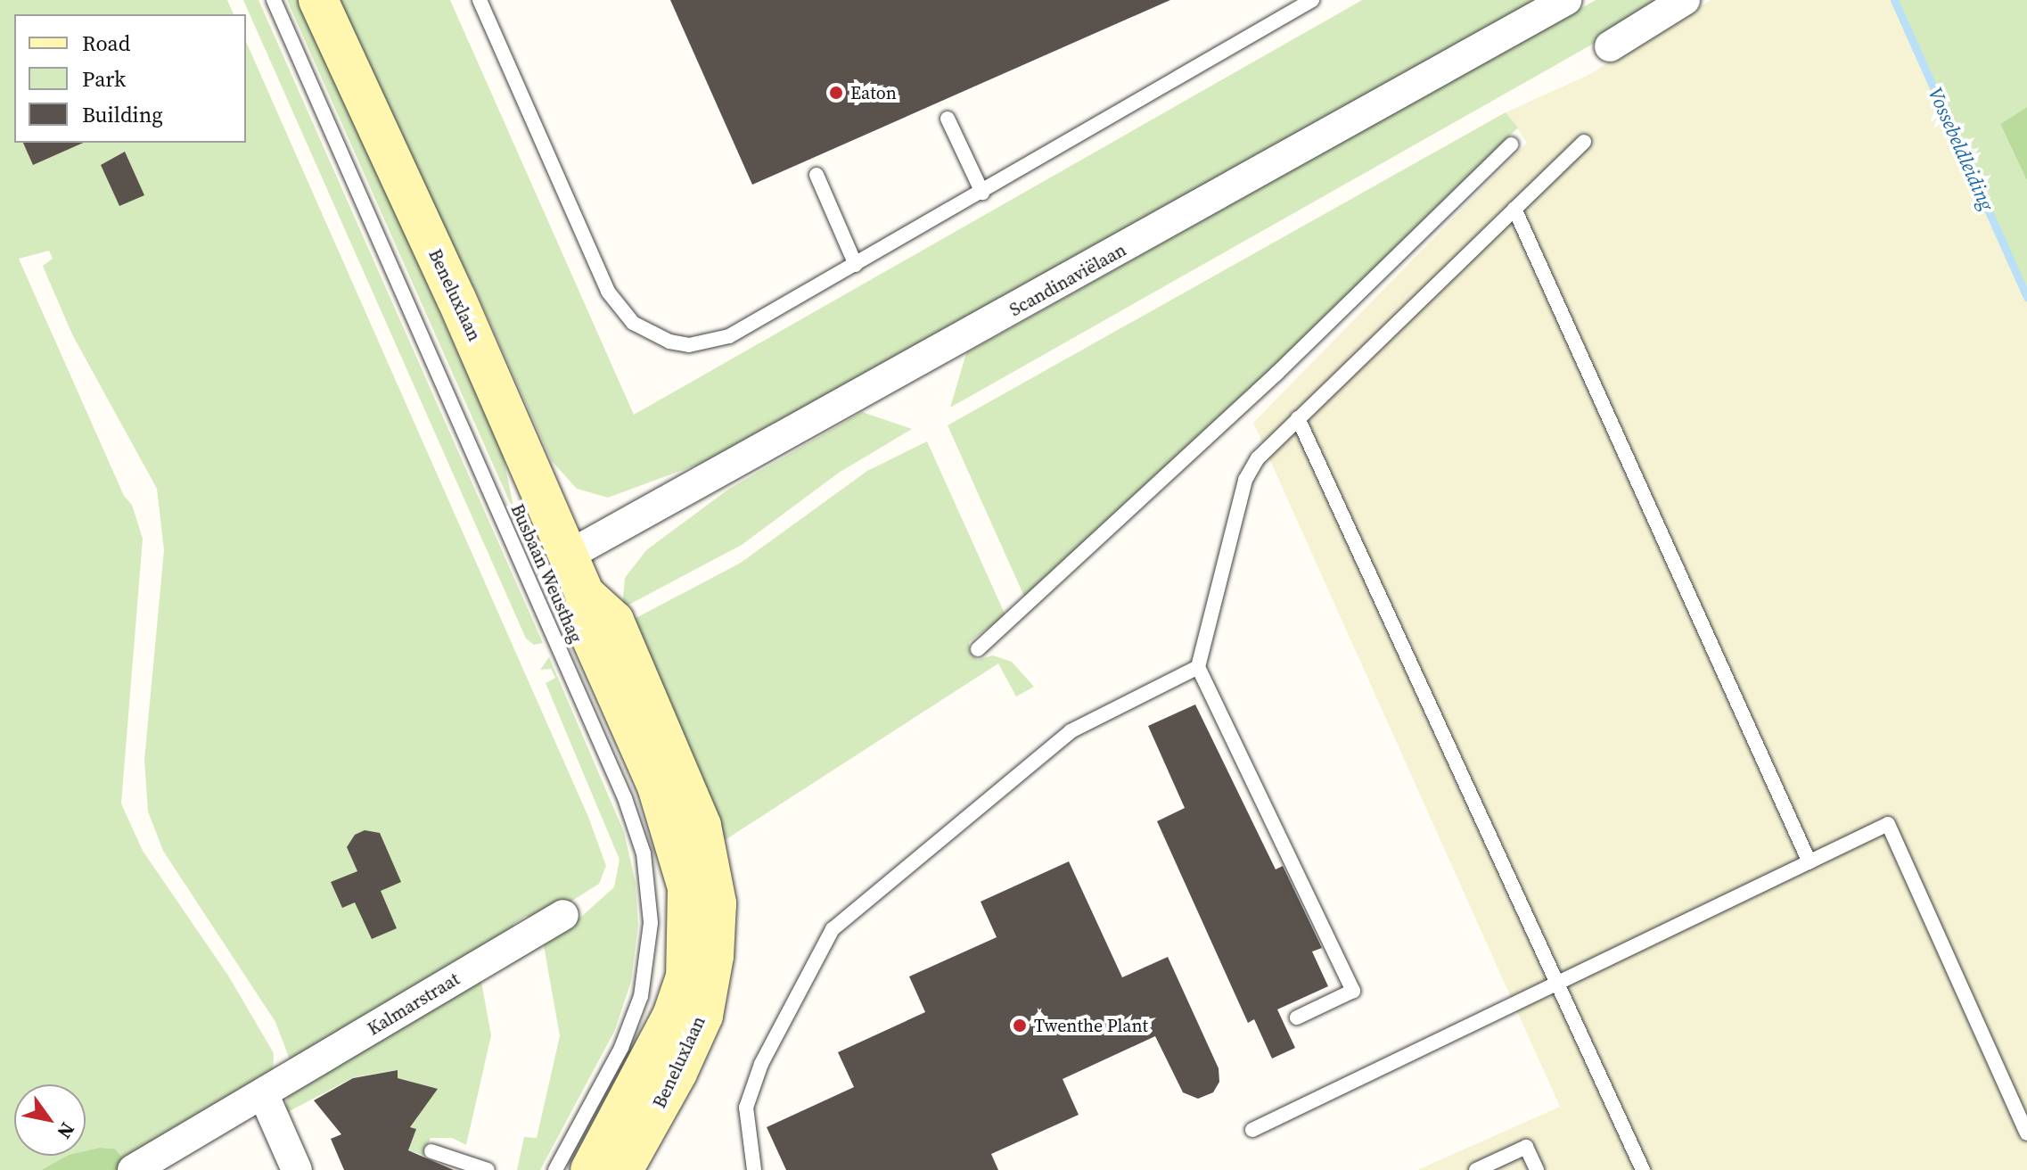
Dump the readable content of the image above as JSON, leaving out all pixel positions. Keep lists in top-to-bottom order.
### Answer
{
  "streets": {
    "street": ["Scandinaviëlaan", "Beneluxlaan", "Kalmarstraat"],
    "lane": ["Busbaan Weusthag"]
  },
  "crossings": [
    ["Scandinaviëlaan", "Beneluxlaan"]
  ],
  "water": ["Vossebeldleiding"],
  "places": ["Eaton", "Twenthe Plant"],
  "legend": ["Road", "Park", "Building"],
  "north": "bottom right"
}
